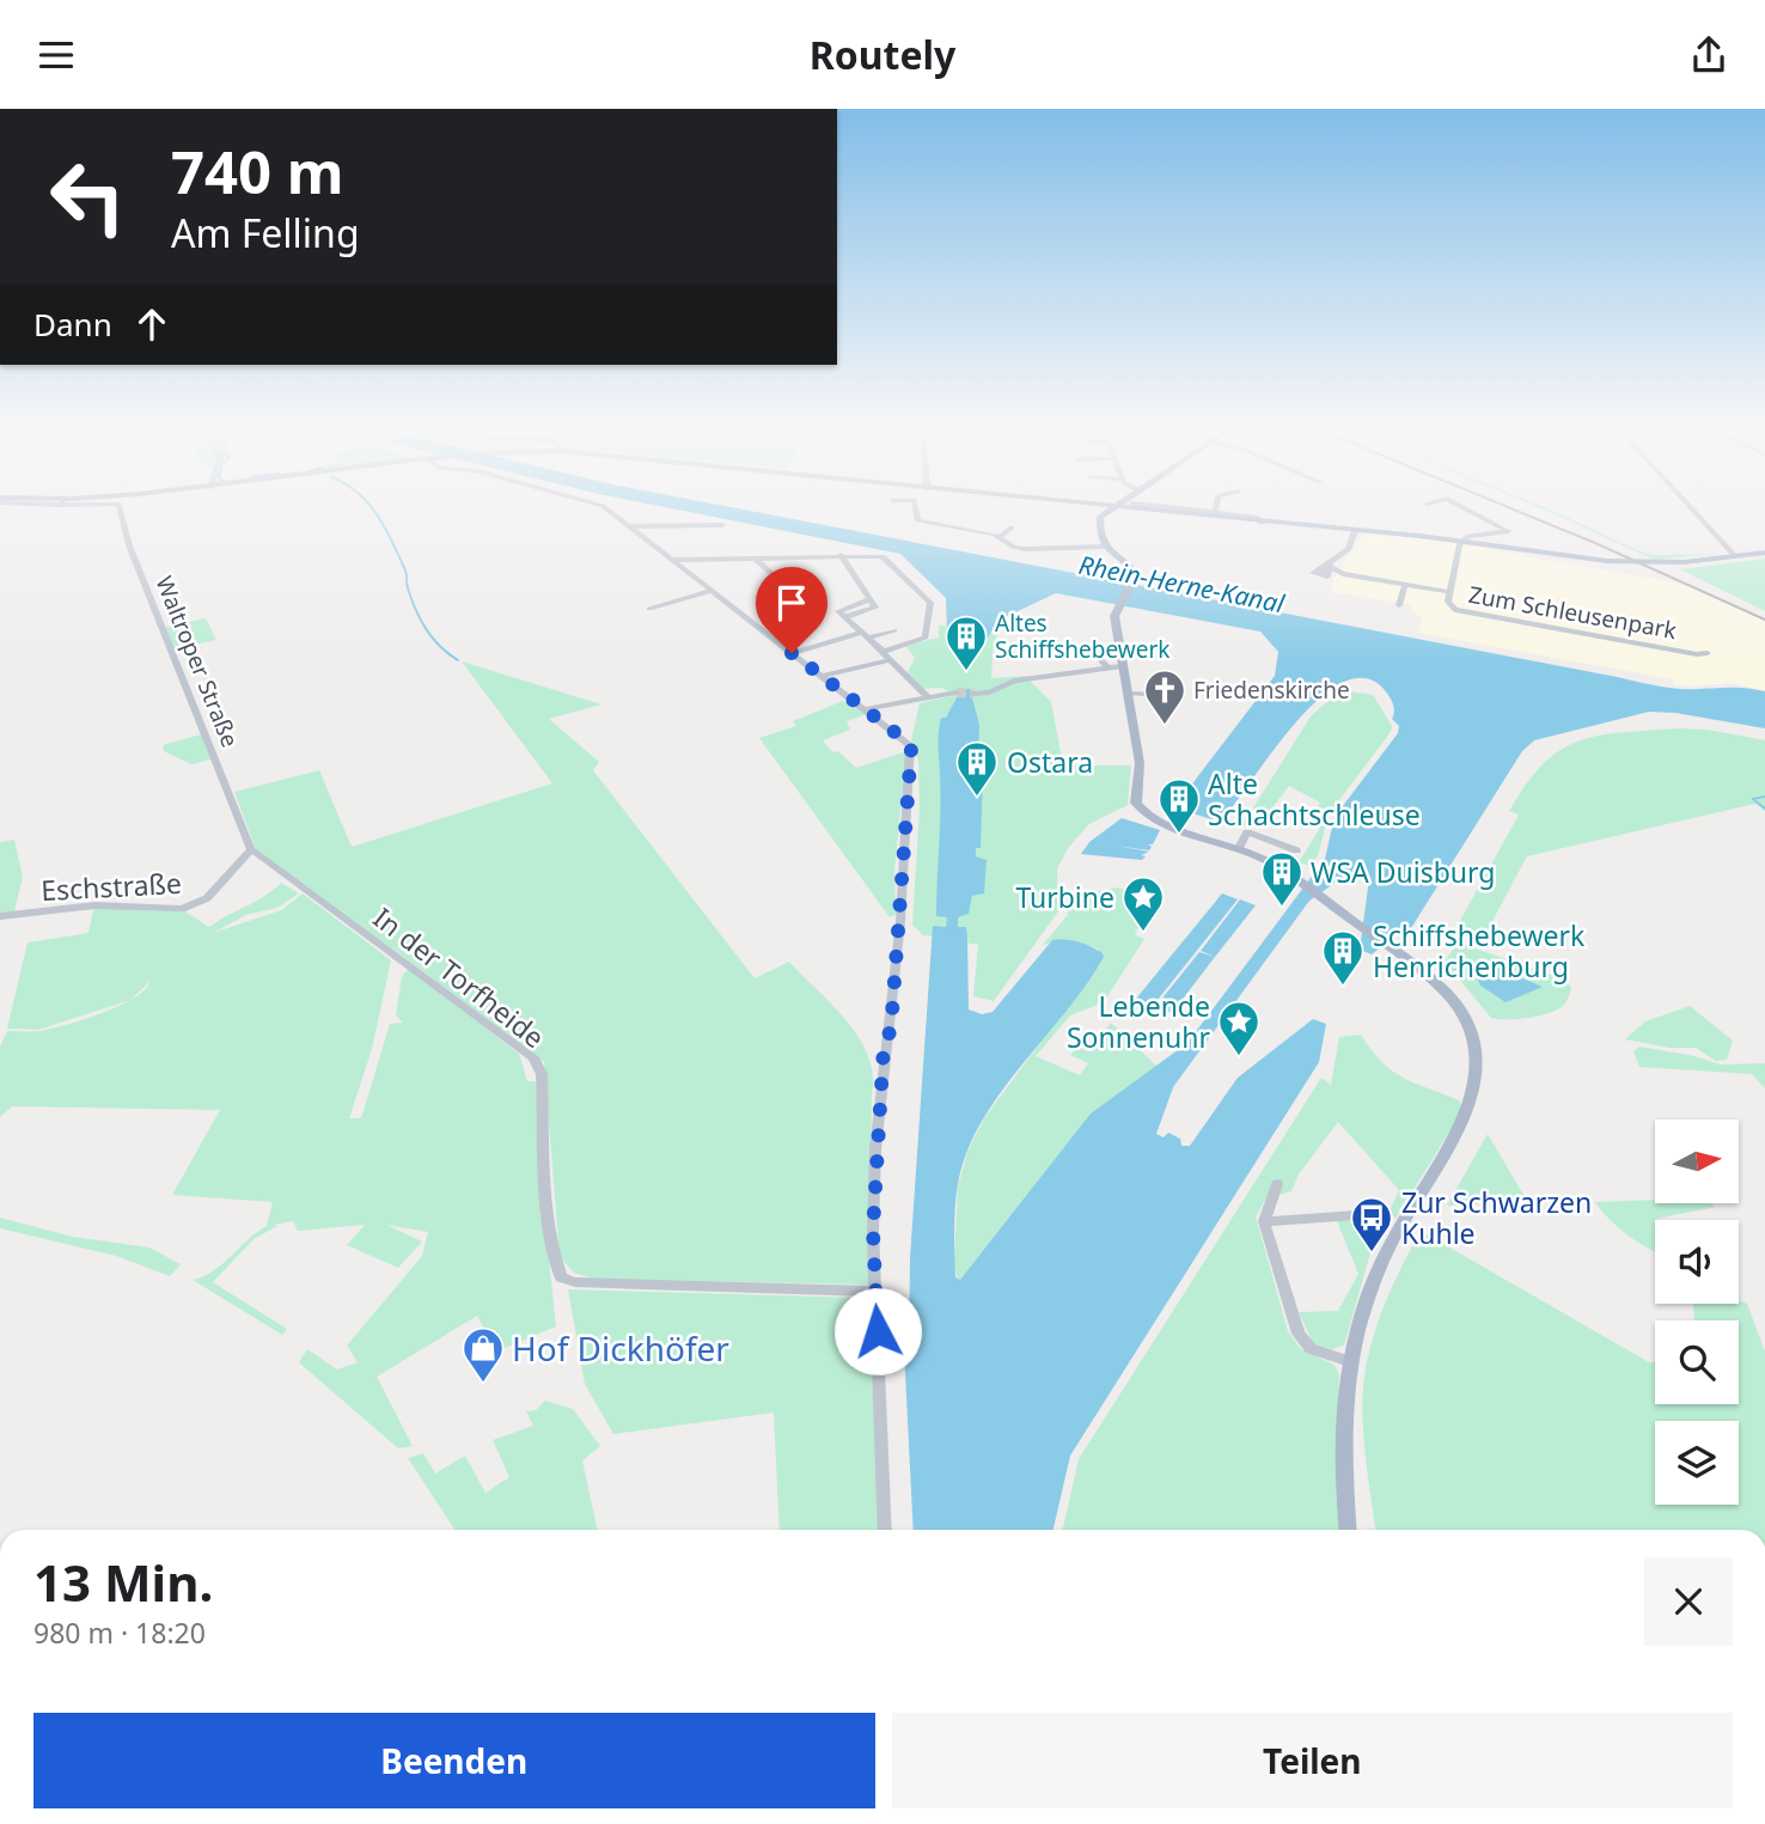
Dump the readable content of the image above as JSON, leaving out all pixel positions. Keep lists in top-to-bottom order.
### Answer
{
  "streets": {
    "street": [
      "Zum Schleusenpark",
      "Waltroper Straße",
      "Eschstraße",
      "In der Torfheide"
    ]
  },
  "crossings": [
    ["Waltroper Straße", "Eschstraße"],
    ["Waltroper Straße", "In der Torfheide"],
    ["Eschstraße", "In der Torfheide"]
  ],
  "water": ["Rhein-Herne-Kanal"],
  "places": {
    "building": [
      "Altes Schiffshebewerk",
      "Ostara",
      "Alte Schachtschleuse",
      "WSA Duisburg",
      "Schiffshebewerk Henrichenburg"
    ],
    "church": ["Friedenskirche"],
    "place": ["Turbine", "Lebende Sonnenuhr"],
    "bus stop": ["Zur Schwarzen Kuhle"],
    "shop": ["Hof Dickhöfer"]
  },
  "north": "right",
  "page": {
    "header": "Routely",
    "turn": ["740 m", "Am Felling"],
    "then": "Dann",
    "heading": ["13 Min.", "980 m · 18:20"],
    "buttons": ["Beenden", "Teilen"]
  }
}
